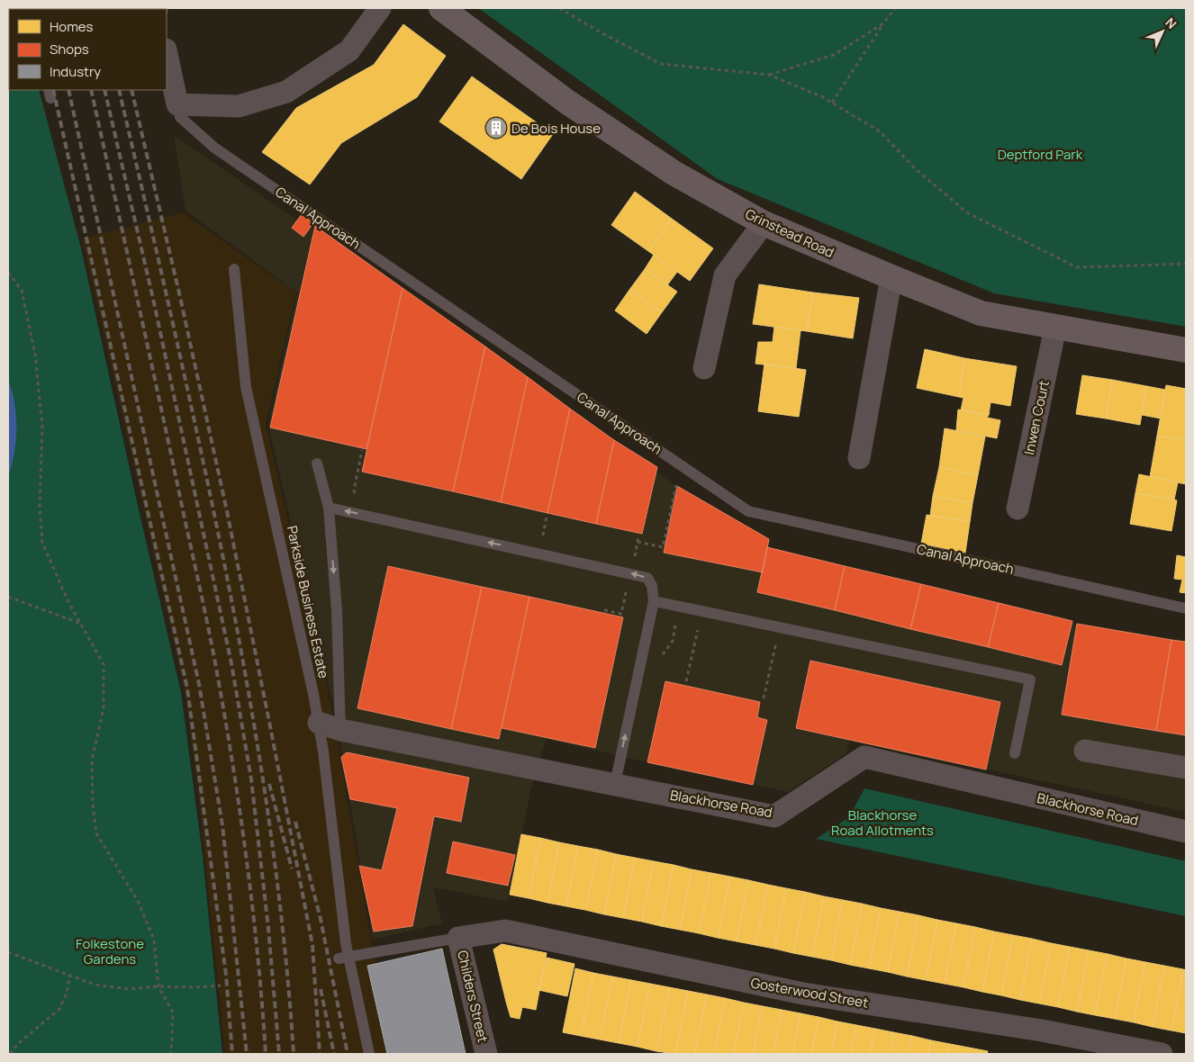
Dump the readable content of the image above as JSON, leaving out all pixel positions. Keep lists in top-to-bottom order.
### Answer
{
  "streets": {
    "street": [
      "Canal Approach",
      "Grinstead Road",
      "Inwen Court",
      "Blackhorse Road",
      "Gosterwood Street",
      "Childers Street"
    ],
    "lane": ["Parkside Business Estate"]
  },
  "crossings": [
    ["Grinstead Road", "Inwen Court"],
    ["Parkside Business Estate", "Blackhorse Road"],
    ["Gosterwood Street", "Childers Street"]
  ],
  "parks": ["Deptford Park", "Blackhorse Road Allotments", "Folkestone Gardens"],
  "places": {
    "building": ["De Bois House"]
  },
  "legend": ["Homes", "Shops", "Industry"],
  "north": "top right"
}
